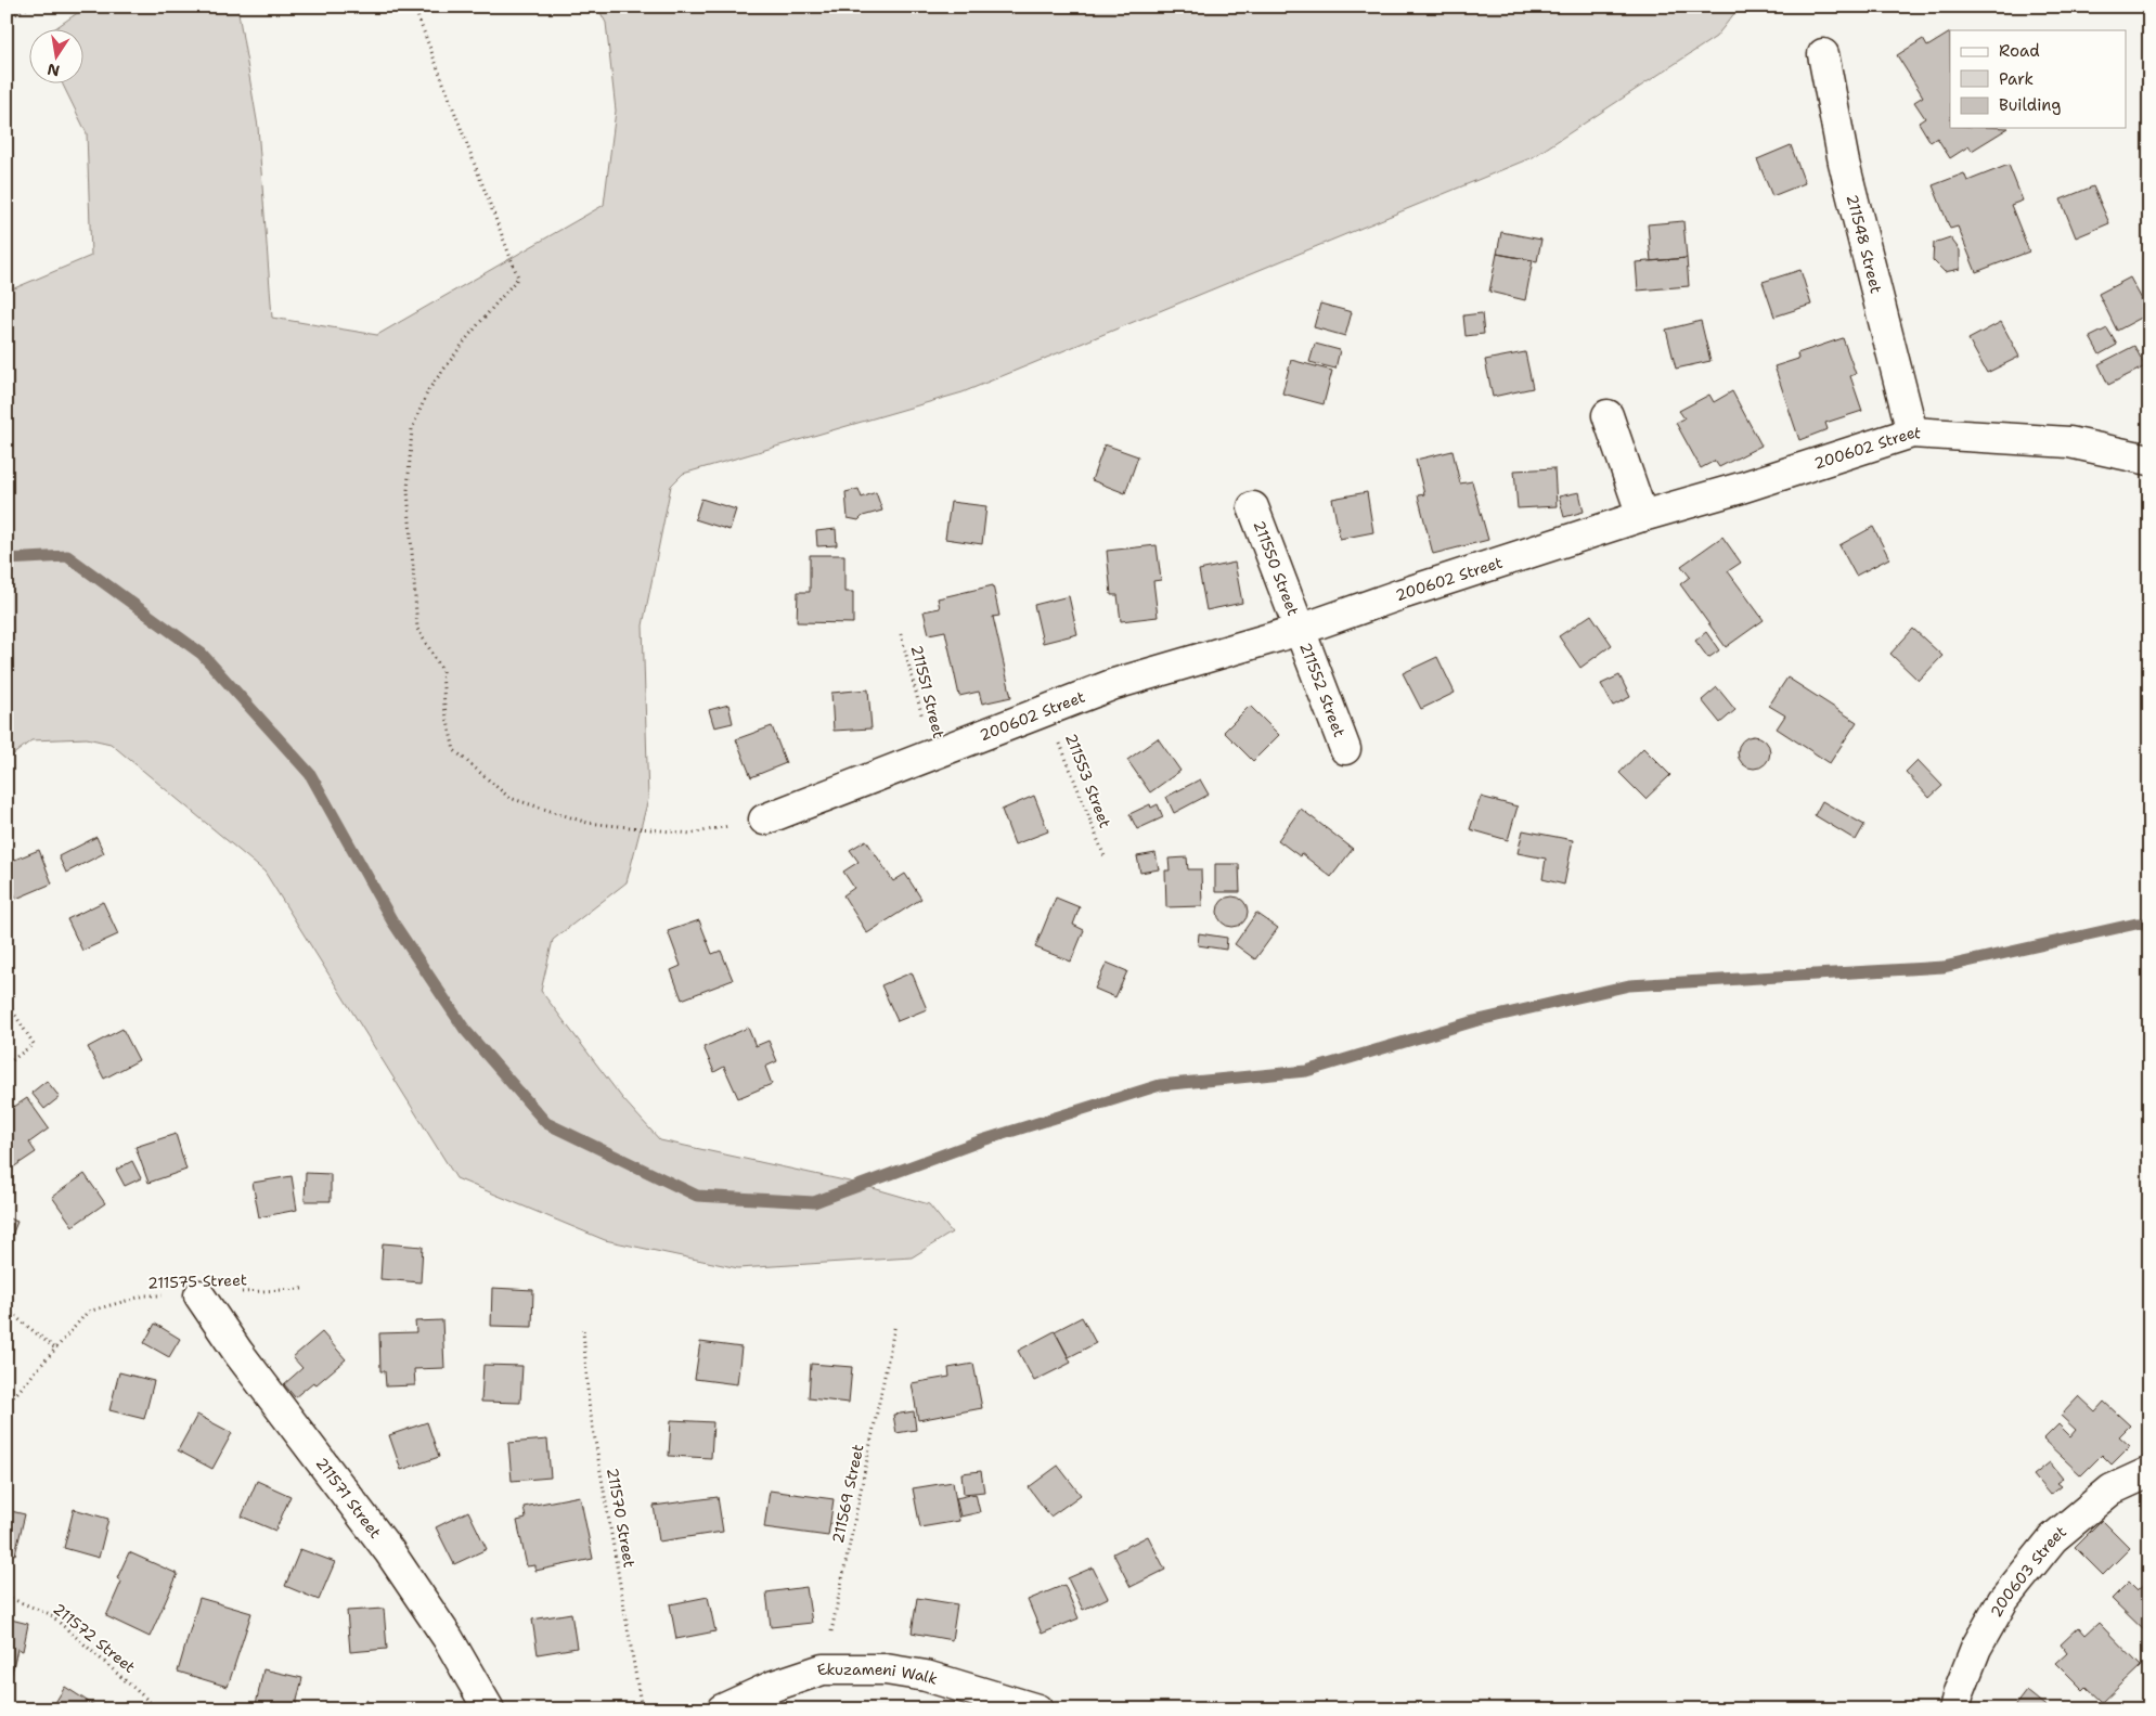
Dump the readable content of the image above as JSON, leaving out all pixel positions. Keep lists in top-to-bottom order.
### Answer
{
  "streets": {
    "street": [
      "211548 Street",
      "200602 Street",
      "211550 Street",
      "211552 Street",
      "211571 Street",
      "200603 Street",
      "Ekuzameni Walk"
    ],
    "path": [
      "211551 Street",
      "211553 Street",
      "211575 Street",
      "211569 Street",
      "211570 Street",
      "211572 Street"
    ]
  },
  "crossings": [
    ["211548 Street", "200602 Street"],
    ["200602 Street", "211550 Street"],
    ["200602 Street", "211552 Street"],
    ["200602 Street", "211551 Street"],
    ["200602 Street", "211553 Street"],
    ["211550 Street", "211552 Street"],
    ["211575 Street", "211571 Street"],
    ["211569 Street", "Ekuzameni Walk"]
  ],
  "legend": ["Road", "Park", "Building"],
  "north": "bottom"
}
